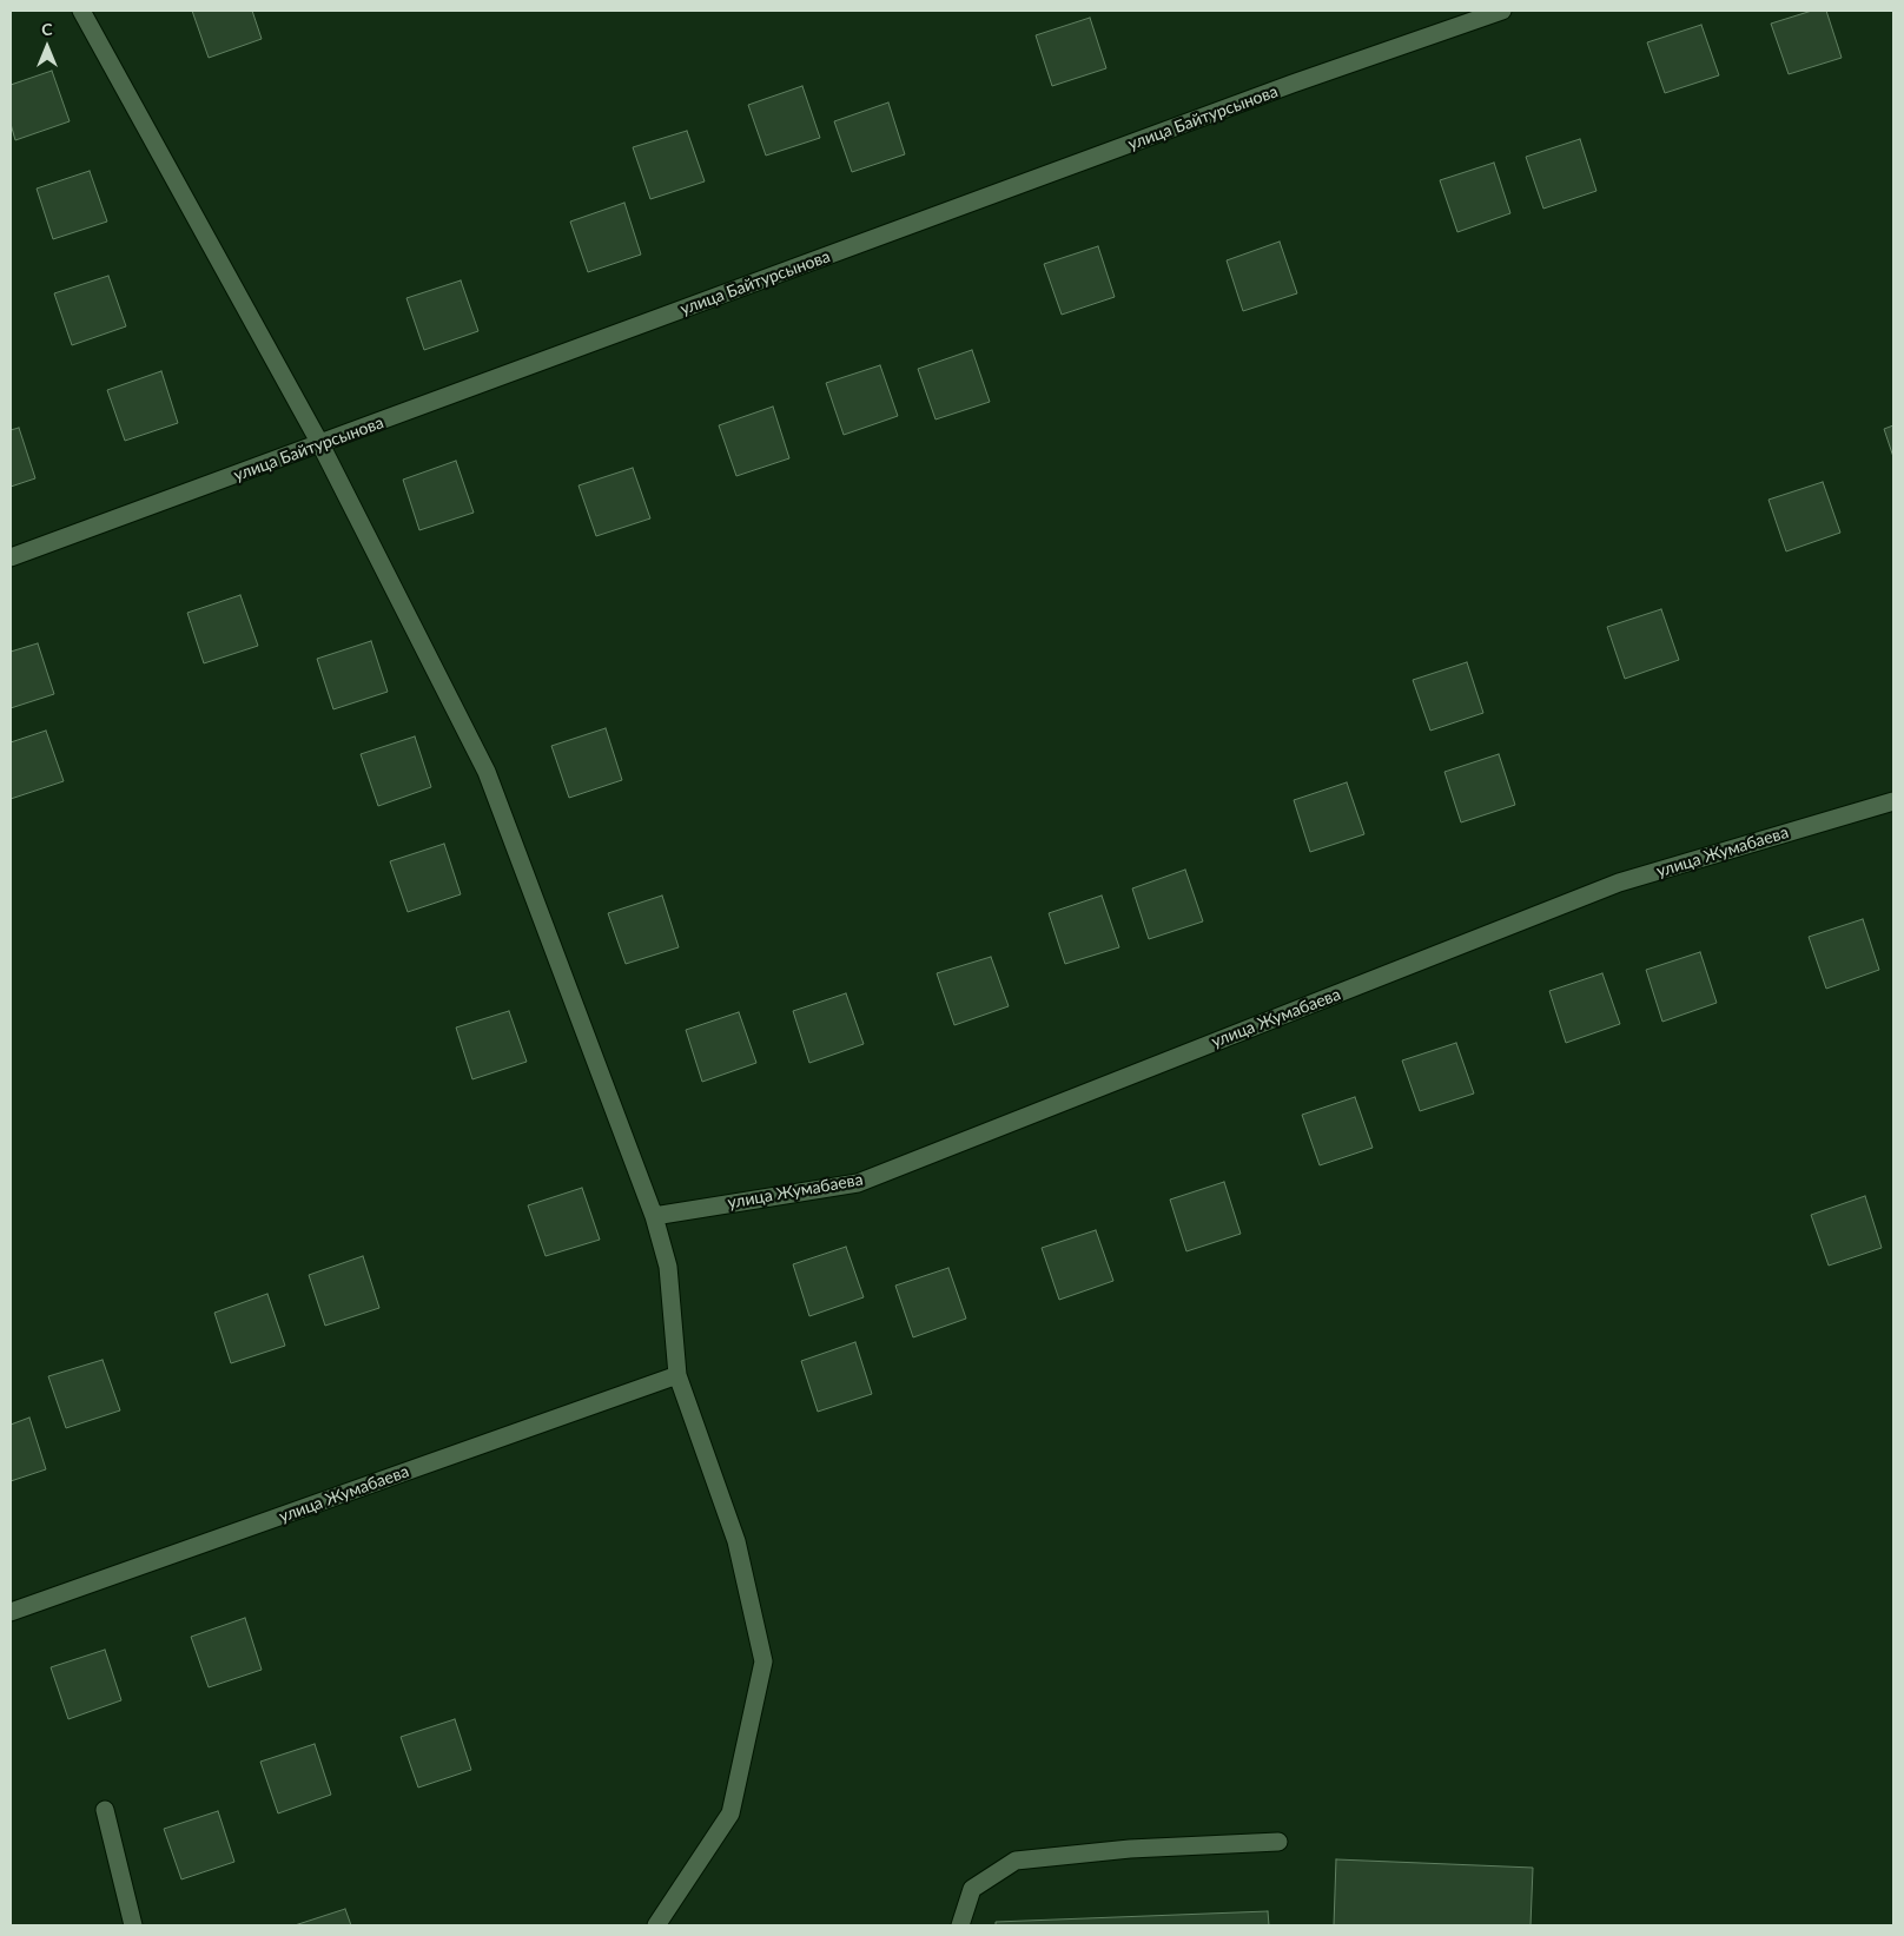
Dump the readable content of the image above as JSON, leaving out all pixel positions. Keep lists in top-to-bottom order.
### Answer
{
  "streets": {
    "street": ["улица Байтурсынова", "улица Жумабаева"]
  },
  "north": "top"
}
